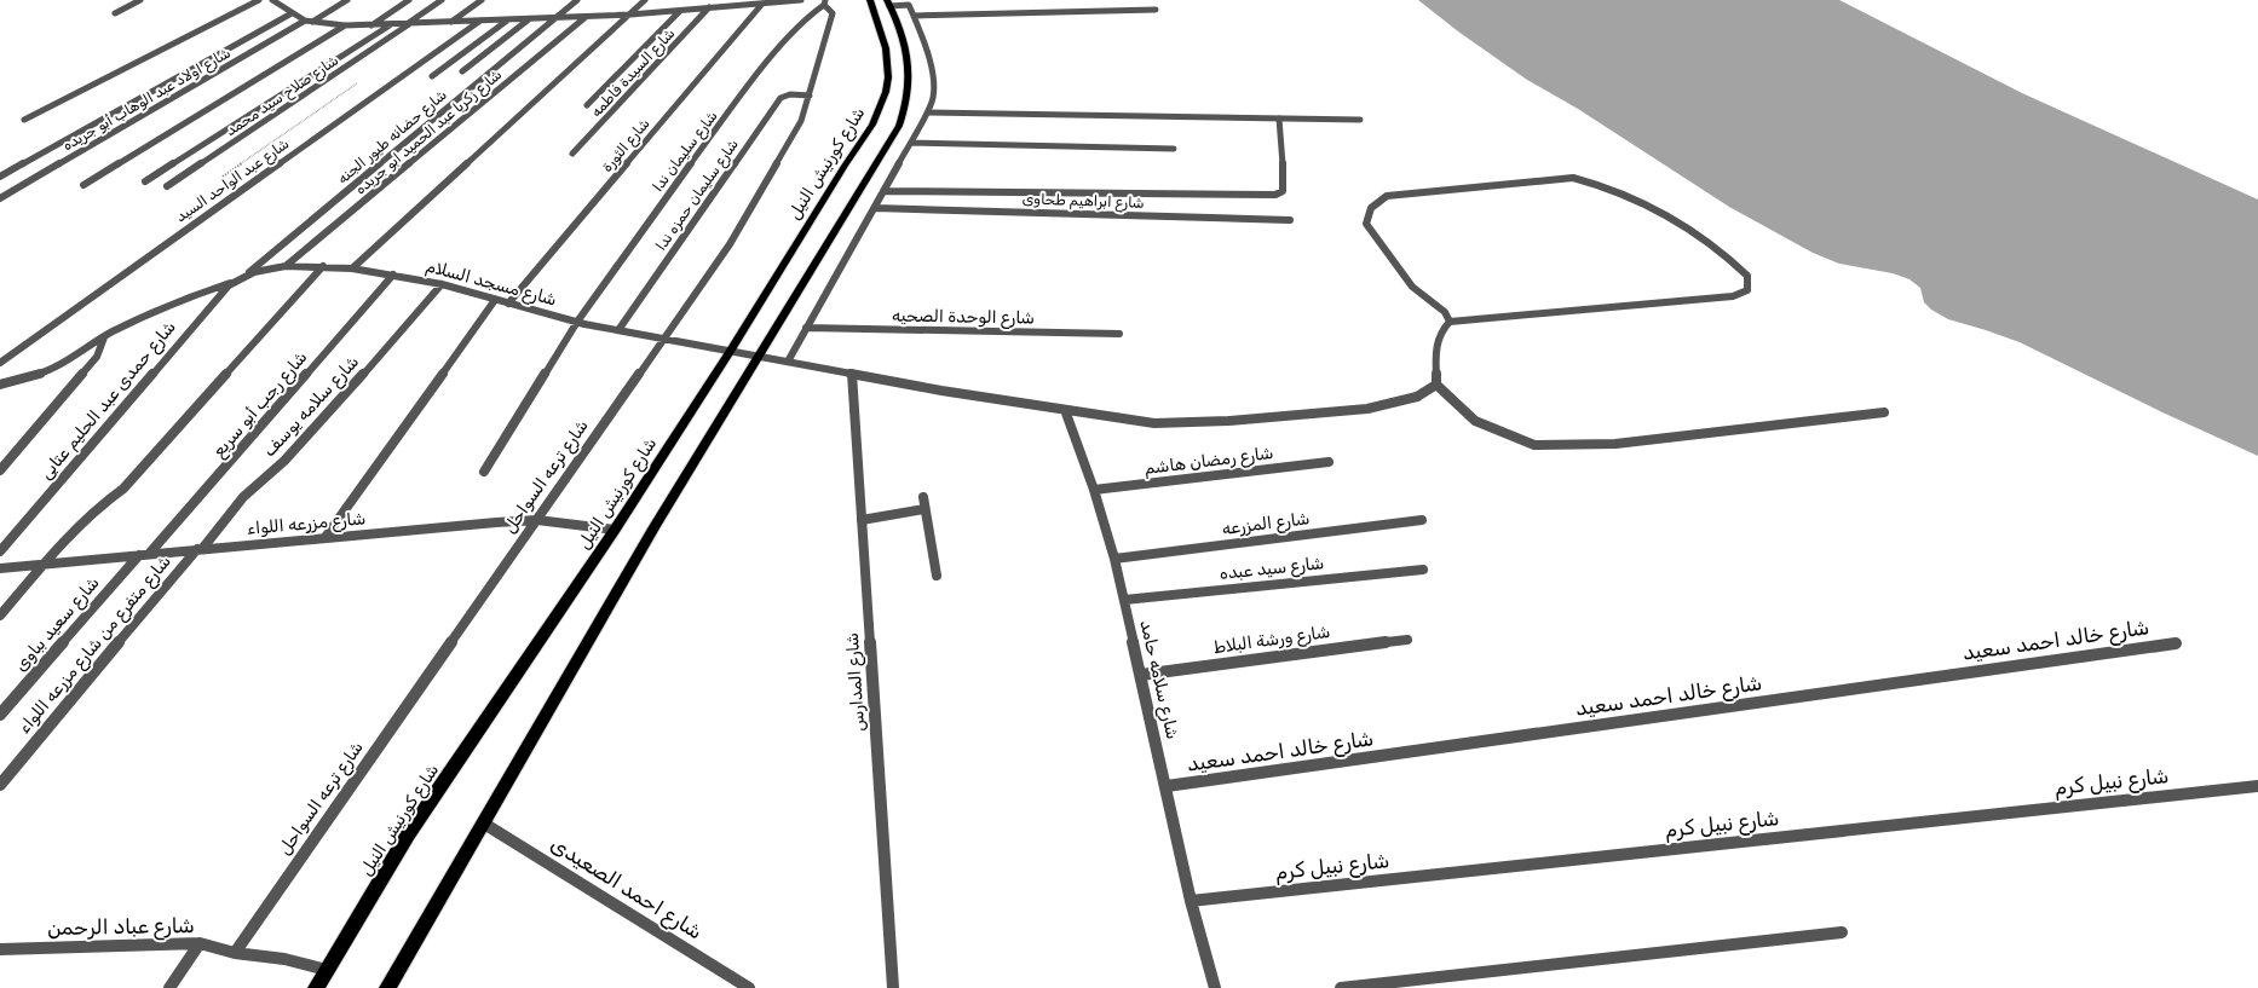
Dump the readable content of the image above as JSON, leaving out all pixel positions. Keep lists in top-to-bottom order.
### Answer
{
  "streets": {
    "main road": ["شارع كورنيش النيل"],
    "street": [
      "شارع السيدة فاطمه",
      "شارع صلاح سيد محمد",
      "شارع اولاد عبد الوهاب أبو جريده",
      "شارع زكريا عبد الحميد ابو جريده",
      "شارع حضانه طيور الجنه",
      "شارع الثورة",
      "شارع سليمان ندا",
      "شارع عبد الواحد السيد",
      "شارع سليمان حمزه ندا",
      "شارع ابراهيم طحاوى",
      "شارع مسجد السلام",
      "شارع الوحدة الصحيه",
      "شارع حمدى عبد الحليم عتابى",
      "شارع رجب أبو سريع",
      "شارع سلامه يوسف",
      "شارع رمضان هاشم",
      "شارع ترعه السواحل",
      "شارع مزرعه اللواء",
      "شارع المزرعه",
      "شارع سيد عبده",
      "شارع سعيد بباوى",
      "شارع ورشة البلاط",
      "شارع خالد احمد سعيد",
      "شارع متفرع من شارع مزرعه اللواء",
      "شارع سلامه حامد",
      "شارع المدارس",
      "شارع نبيل كرم",
      "شارع احمد الصعيدى",
      "شارع عباد الرحمن"
    ]
  },
  "crossings": [
    ["شارع زكريا عبد الحميد ابو جريده", "شارع مسجد السلام"],
    ["شارع حضانه طيور الجنه", "شارع مسجد السلام"],
    ["شارع حضانه طيور الجنه", "شارع حمدى عبد الحليم عتابى"],
    ["شارع الثورة", "شارع مسجد السلام"],
    ["شارع سليمان ندا", "شارع مسجد السلام"],
    ["شارع سليمان ندا", "شارع ترعه السواحل"],
    ["شارع كورنيش النيل", "شارع مسجد السلام"],
    ["شارع كورنيش النيل", "شارع مزرعه اللواء"],
    ["شارع كورنيش النيل", "شارع احمد الصعيدى"],
    ["شارع كورنيش النيل", "شارع عباد الرحمن"],
    ["شارع سليمان حمزه ندا", "شارع مسجد السلام"],
    ["شارع سليمان حمزه ندا", "شارع ترعه السواحل"],
    ["شارع مسجد السلام", "شارع حمدى عبد الحليم عتابى"],
    ["شارع مسجد السلام", "شارع رجب أبو سريع"],
    ["شارع مسجد السلام", "شارع سلامه يوسف"],
    ["شارع مسجد السلام", "شارع ترعه السواحل"],
    ["شارع مسجد السلام", "شارع سلامه حامد"],
    ["شارع مسجد السلام", "شارع المدارس"],
    ["شارع رجب أبو سريع", "شارع مزرعه اللواء"],
    ["شارع رجب أبو سريع", "شارع سعيد بباوى"],
    ["شارع سلامه يوسف", "شارع مزرعه اللواء"],
    ["شارع سلامه يوسف", "شارع متفرع من شارع مزرعه اللواء"],
    ["شارع رمضان هاشم", "شارع سلامه حامد"],
    ["شارع ترعه السواحل", "شارع مزرعه اللواء"],
    ["شارع ترعه السواحل", "شارع عباد الرحمن"],
    ["شارع مزرعه اللواء", "شارع سعيد بباوى"],
    ["شارع مزرعه اللواء", "شارع متفرع من شارع مزرعه اللواء"],
    ["شارع المزرعه", "شارع سلامه حامد"],
    ["شارع سيد عبده", "شارع سلامه حامد"],
    ["شارع ورشة البلاط", "شارع سلامه حامد"],
    ["شارع خالد احمد سعيد", "شارع سلامه حامد"],
    ["شارع سلامه حامد", "شارع نبيل كرم"]
  ]
}
